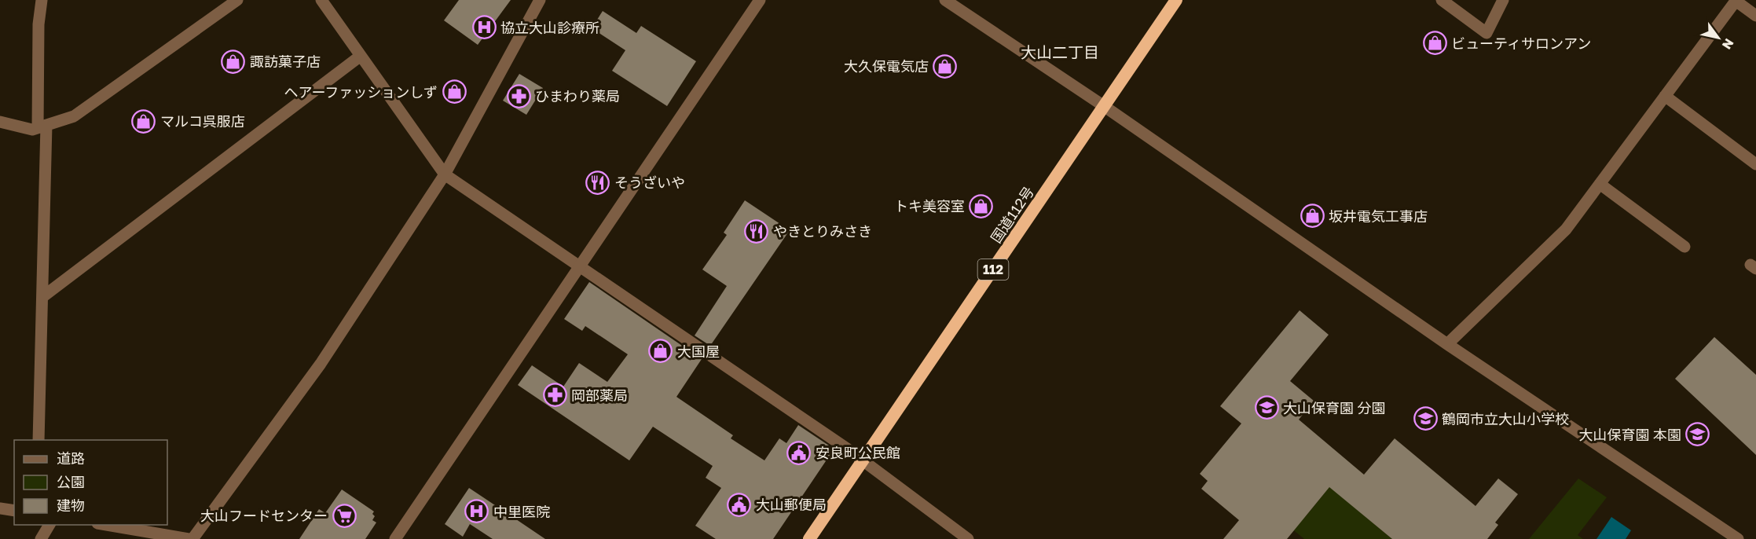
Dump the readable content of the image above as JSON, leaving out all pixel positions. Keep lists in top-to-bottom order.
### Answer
{
  "streets": {
    "highway": ["国道112号", "112"]
  },
  "districts": ["大山二丁目"],
  "places": {
    "hospital": ["協立大山診療所", "中里医院"],
    "shop": [
      "ビューティサロンアン",
      "諏訪菓子店",
      "大久保電気店",
      "ヘアーファッションしず",
      "マルコ呉服店",
      "トキ美容室",
      "坂井電気工事店",
      "大国屋"
    ],
    "pharmacy": ["ひまわり薬局", "岡部薬局"],
    "restaurant": ["そうざいや", "やきとりみさき"],
    "school or university": ["大山保育園 分園", "鶴岡市立大山小学校", "大山保育園 本園"],
    "public building": ["安良町公民館", "大山郵便局"],
    "supermarket": ["大山フードセンター"]
  },
  "legend": ["道路", "公園", "建物"],
  "north": "bottom right"
}
